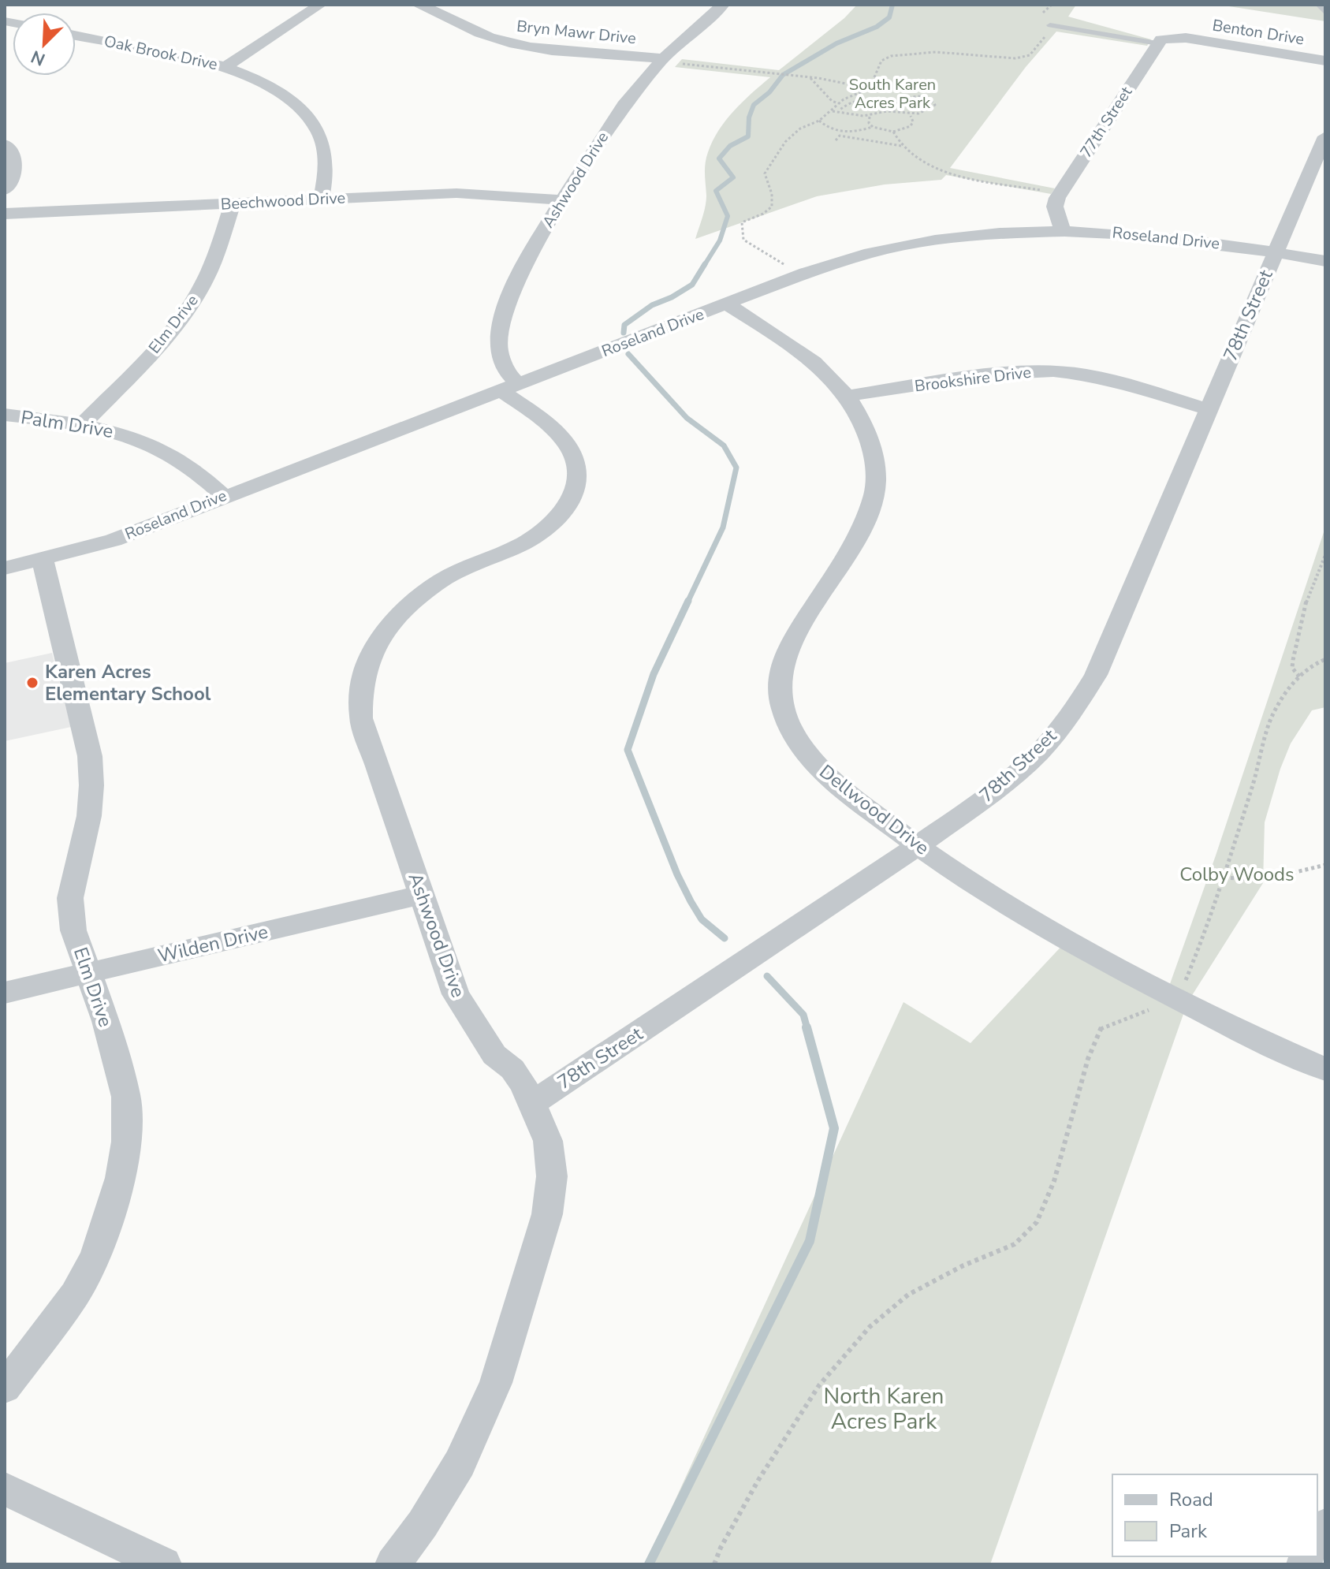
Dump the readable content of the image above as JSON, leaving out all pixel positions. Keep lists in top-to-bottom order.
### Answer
{
  "streets": {
    "street": [
      "Bryn Mawr Drive",
      "Benton Drive",
      "Oak Brook Drive",
      "77th Street",
      "Ashwood Drive",
      "Beechwood Drive",
      "Roseland Drive",
      "78th Street",
      "Elm Drive",
      "Brookshire Drive",
      "Palm Drive",
      "Dellwood Drive",
      "Wilden Drive"
    ]
  },
  "crossings": [
    ["Bryn Mawr Drive", "Ashwood Drive"],
    ["Benton Drive", "77th Street"],
    ["Oak Brook Drive", "Beechwood Drive"],
    ["77th Street", "Roseland Drive"],
    ["Ashwood Drive", "Beechwood Drive"],
    ["Ashwood Drive", "Roseland Drive"],
    ["Ashwood Drive", "78th Street"],
    ["Ashwood Drive", "Wilden Drive"],
    ["Beechwood Drive", "Elm Drive"],
    ["Roseland Drive", "78th Street"],
    ["Roseland Drive", "Elm Drive"],
    ["Roseland Drive", "Palm Drive"],
    ["Roseland Drive", "Dellwood Drive"],
    ["78th Street", "Brookshire Drive"],
    ["78th Street", "Dellwood Drive"],
    ["Elm Drive", "Palm Drive"],
    ["Elm Drive", "Wilden Drive"],
    ["Brookshire Drive", "Dellwood Drive"]
  ],
  "parks": ["South Karen Acres Park", "Colby Woods", "North Karen Acres Park"],
  "places": ["Karen Acres Elementary School"],
  "legend": ["Road", "Park"],
  "north": "bottom left"
}
